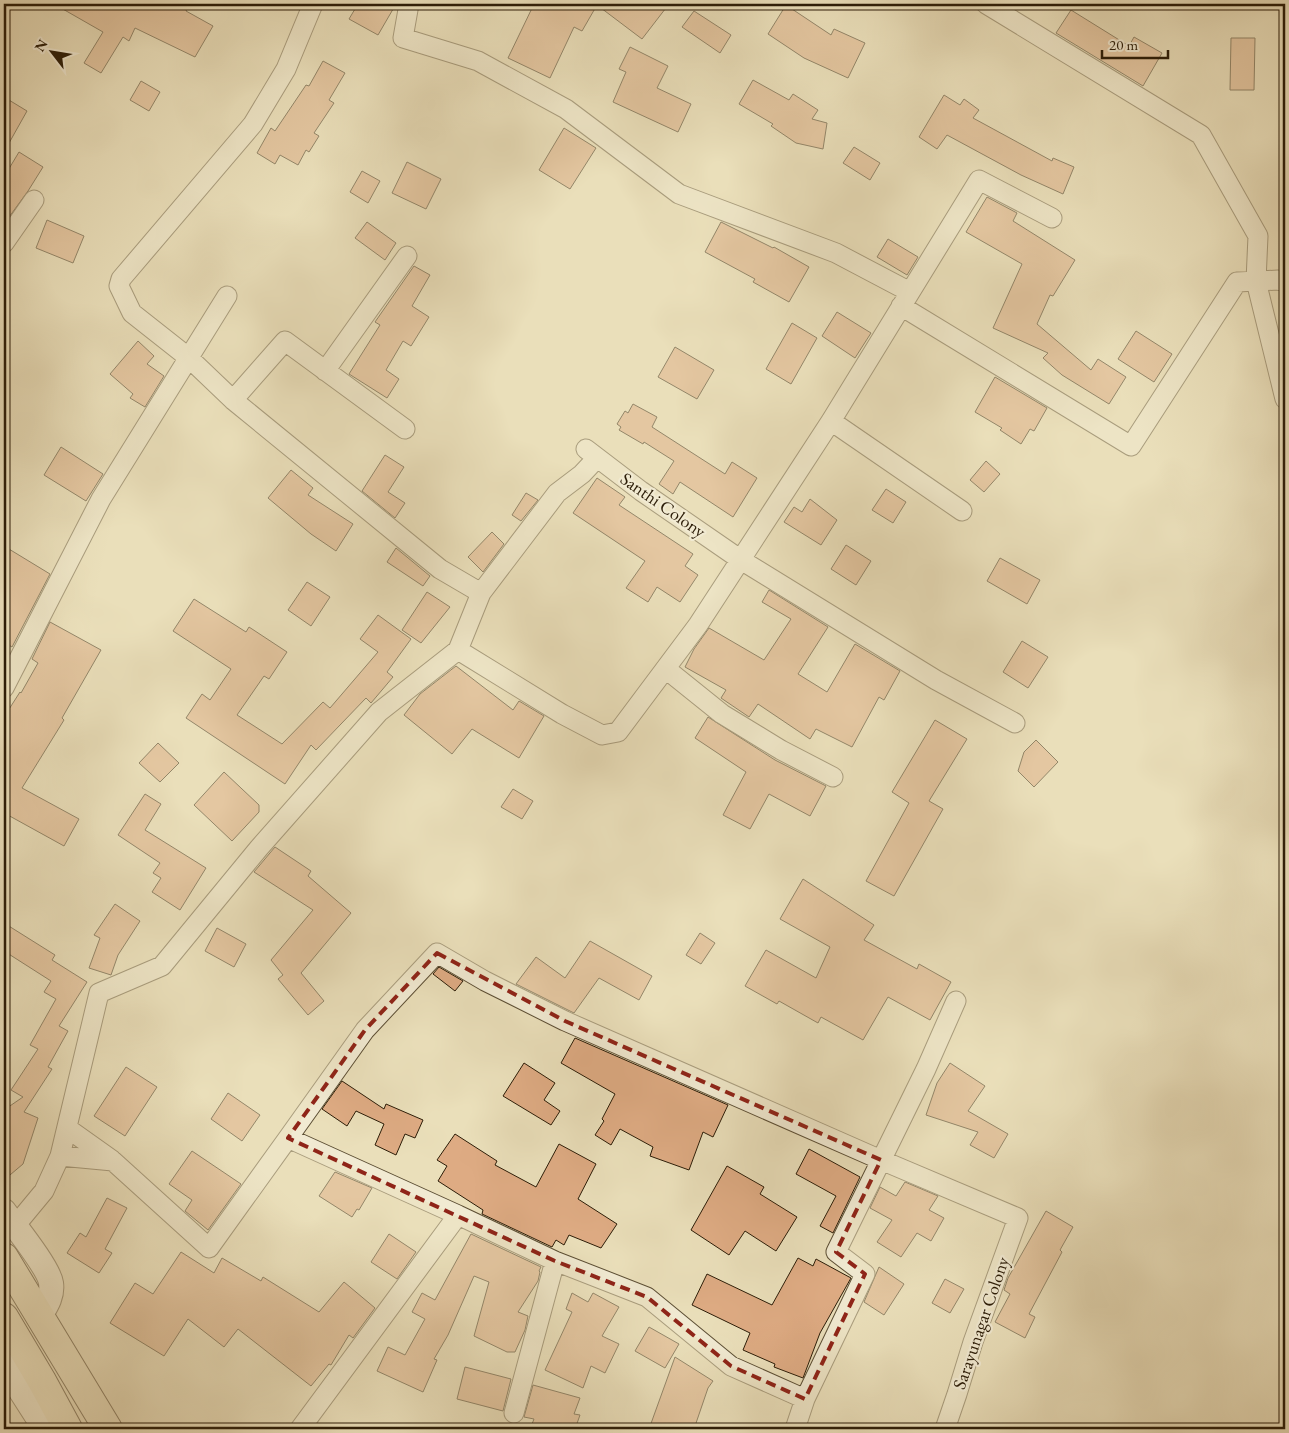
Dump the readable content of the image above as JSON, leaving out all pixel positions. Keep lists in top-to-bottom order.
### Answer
{
  "streets": {
    "street": ["Santhi Colony", "Sarayunagar Colony"]
  },
  "scale_bar": "20 m",
  "north": "top left"
}
